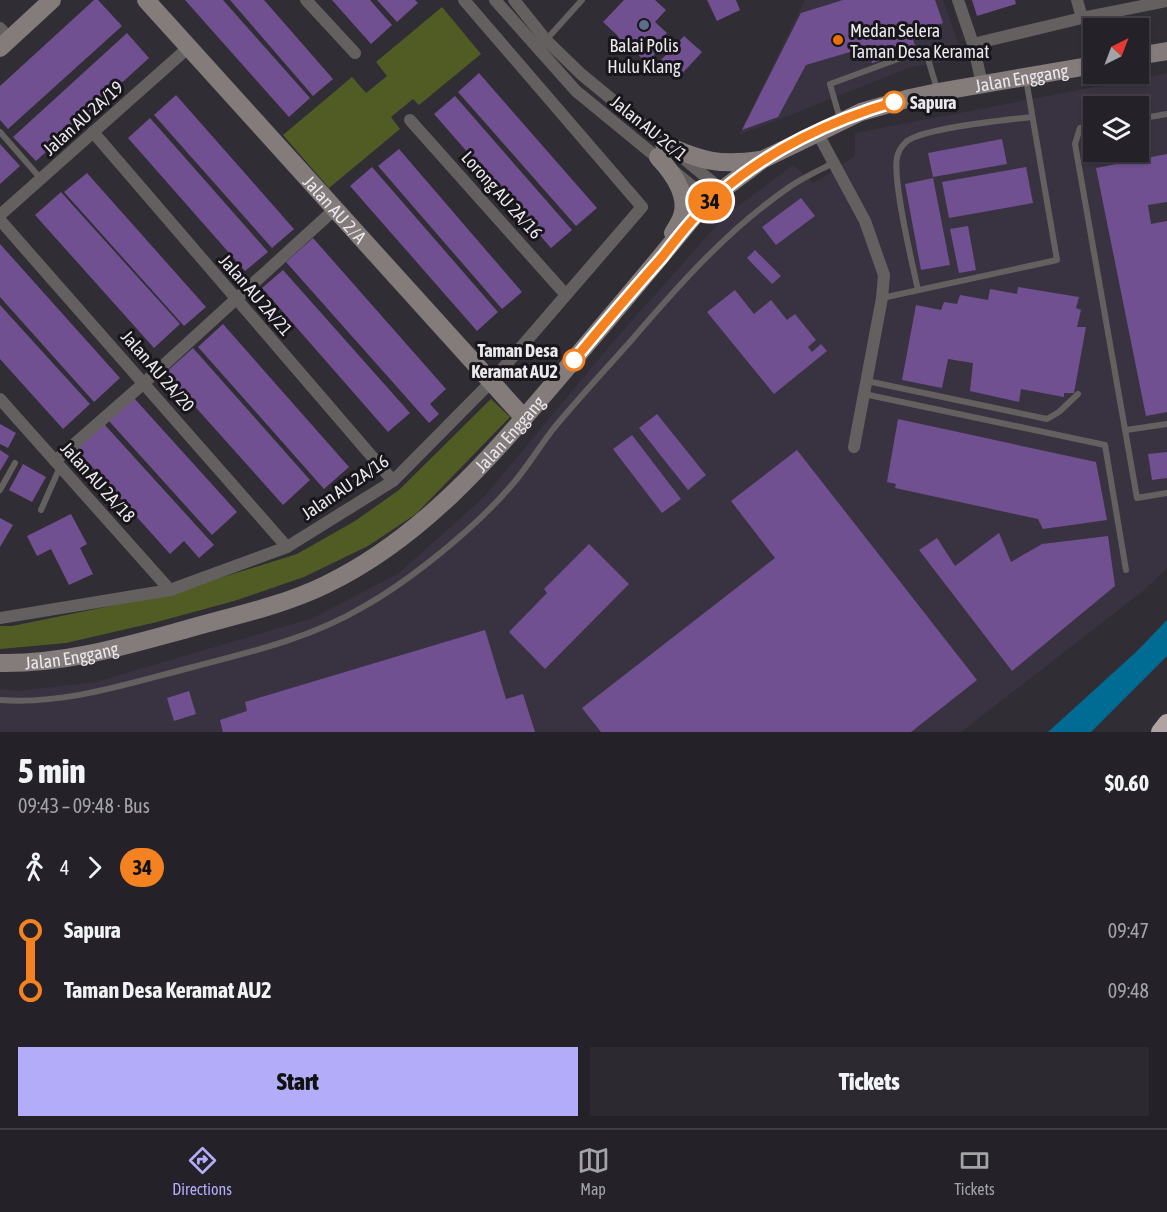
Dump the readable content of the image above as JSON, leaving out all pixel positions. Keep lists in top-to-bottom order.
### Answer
{
  "streets": {
    "main road": ["Jalan Enggang", "Jalan AU 2/A"],
    "street": [
      "Jalan AU 2A/19",
      "Jalan AU 2C/1",
      "Lorong AU 2A/16",
      "Jalan AU 2A/21",
      "Jalan AU 2A/20",
      "Jalan AU 2A/18",
      "Jalan AU 2A/16"
    ]
  },
  "crossings": [
    ["Jalan Enggang", "Jalan AU 2C/1"],
    ["Jalan Enggang", "Jalan AU 2/A"],
    ["Jalan AU 2A/19", "Jalan AU 2/A"],
    ["Jalan AU 2A/19", "Jalan AU 2A/21"],
    ["Lorong AU 2A/16", "Jalan AU 2A/16"],
    ["Jalan AU 2/A", "Jalan AU 2A/16"],
    ["Jalan AU 2A/21", "Jalan AU 2A/16"],
    ["Jalan AU 2A/20", "Jalan AU 2A/16"],
    ["Jalan AU 2A/18", "Jalan AU 2A/16"]
  ],
  "places": [
    "Balai Polis Hulu Klang",
    "Medan Selera Taman Desa Keramat",
    "Sapura",
    "Taman Desa Keramat AU2"
  ],
  "lines": ["bus line 34"],
  "north": "top right",
  "page": {
    "on_map": "34",
    "heading": ["5 min", "09:43 – 09:48 · Bus", "$0.60"],
    "legs": ["4", "34"],
    "list": [
      {
        "name": "Sapura",
        "value": "09:47"
      },
      {
        "name": "Taman Desa Keramat AU2",
        "value": "09:48"
      }
    ],
    "buttons": ["Start", "Tickets"],
    "tabs": ["Directions", "Map", "Tickets"]
  }
}
